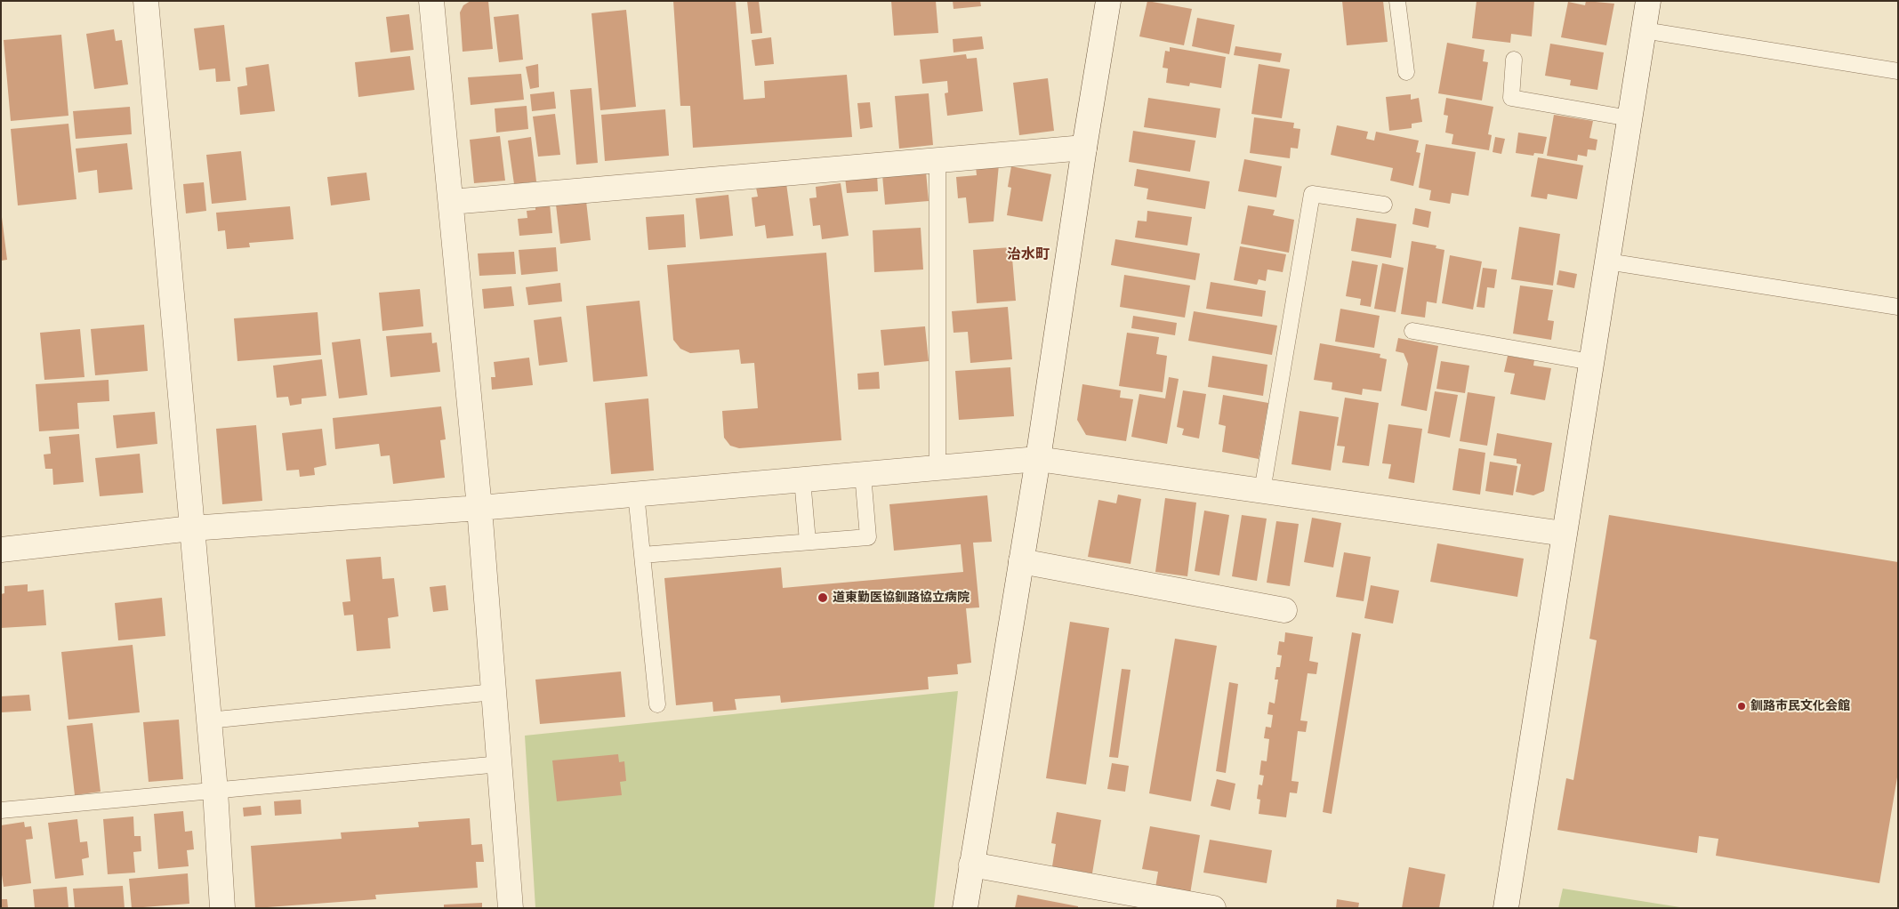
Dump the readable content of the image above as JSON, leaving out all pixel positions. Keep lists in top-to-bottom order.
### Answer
{
  "districts": ["治水町"],
  "places": ["道東勤医協釧路協立病院", "釧路市民文化会館"]
}
